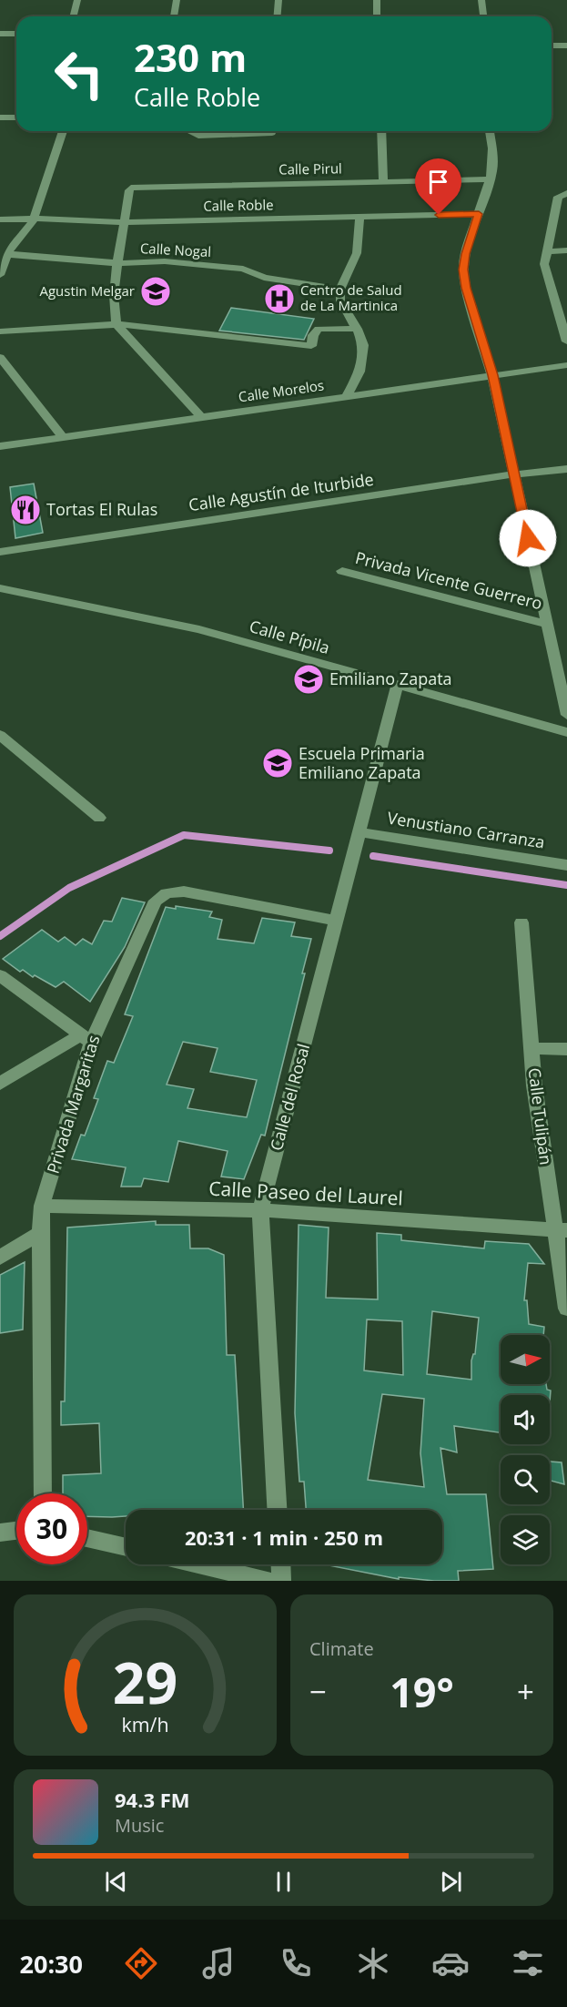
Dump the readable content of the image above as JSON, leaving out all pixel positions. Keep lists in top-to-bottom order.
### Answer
{
  "streets": {
    "street": [
      "Calle Pirul",
      "Calle Roble",
      "Calle Nogal",
      "Calle Morelos",
      "Calle Agustín de Iturbide",
      "Privada Vicente Guerrero",
      "Calle Pípila",
      "Venustiano Carranza",
      "Calle del Rosal",
      "Privada Margaritas",
      "Calle Tulipán",
      "Calle Paseo del Laurel"
    ]
  },
  "crossings": [
    ["Calle Pirul", "Calle Roble"],
    ["Calle Pípila", "Calle del Rosal"],
    ["Venustiano Carranza", "Calle del Rosal"],
    ["Calle del Rosal", "Privada Margaritas"],
    ["Calle del Rosal", "Calle Paseo del Laurel"],
    ["Privada Margaritas", "Calle Paseo del Laurel"],
    ["Calle Tulipán", "Calle Paseo del Laurel"]
  ],
  "places": {
    "school or university": ["Agustin Melgar", "Emiliano Zapata", "Escuela Primaria Emiliano Zapata"],
    "hospital": ["Centro de Salud de La Martinica"],
    "restaurant": ["Tortas El Rulas"]
  },
  "north": "right",
  "page": {
    "turn": ["230 m", "Calle Roble"],
    "limit": "30",
    "trip": "20:31 · 1 min · 250 m",
    "tile": "Climate",
    "heat": ["−", "19°", "+"],
    "song": ["94.3 FM", "Music"],
    "tabs": "20:30",
    "gauge": ["29", "km/h"]
  }
}
